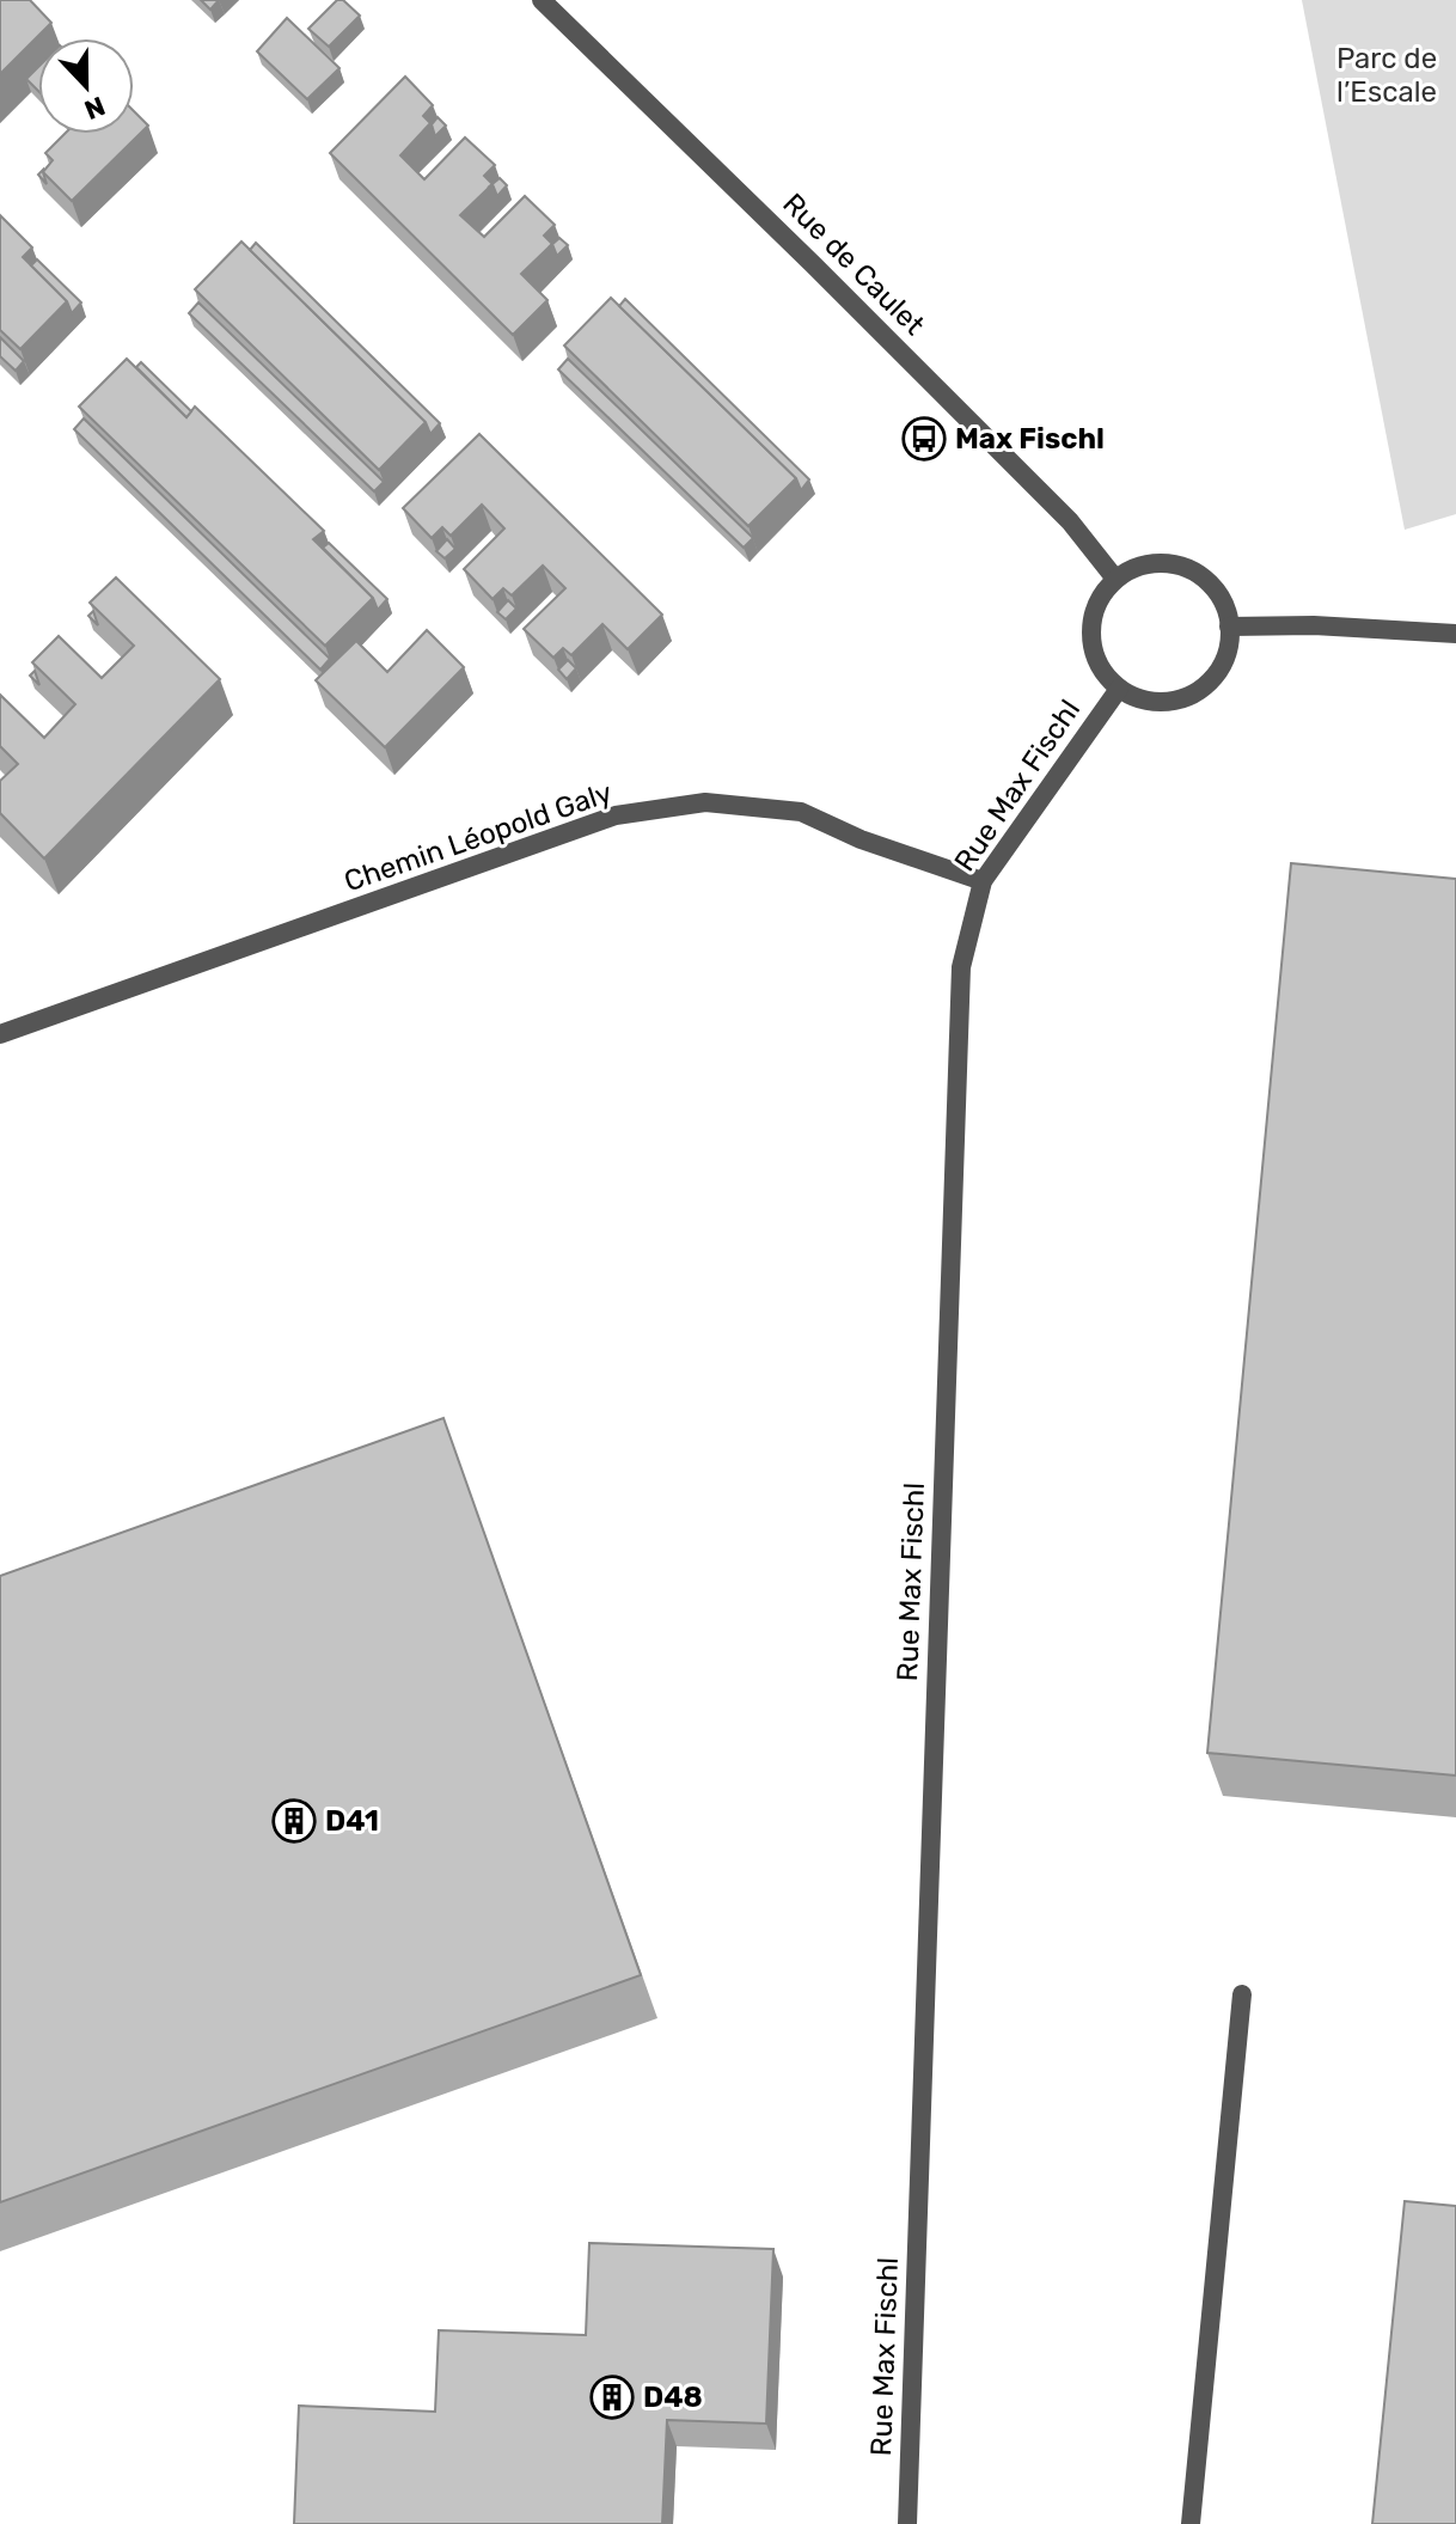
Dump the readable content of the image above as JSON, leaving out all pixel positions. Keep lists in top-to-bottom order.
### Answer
{
  "streets": {
    "street": ["Rue de Caulet", "Rue Max Fischl", "Chemin Léopold Galy"]
  },
  "crossings": [
    ["Rue de Caulet", "Rue Max Fischl"],
    ["Rue Max Fischl", "Chemin Léopold Galy"]
  ],
  "parks": ["Parc de l’Escale"],
  "places": {
    "bus stop": ["Max Fischl"],
    "building": ["D41", "D48"]
  },
  "north": "bottom"
}
